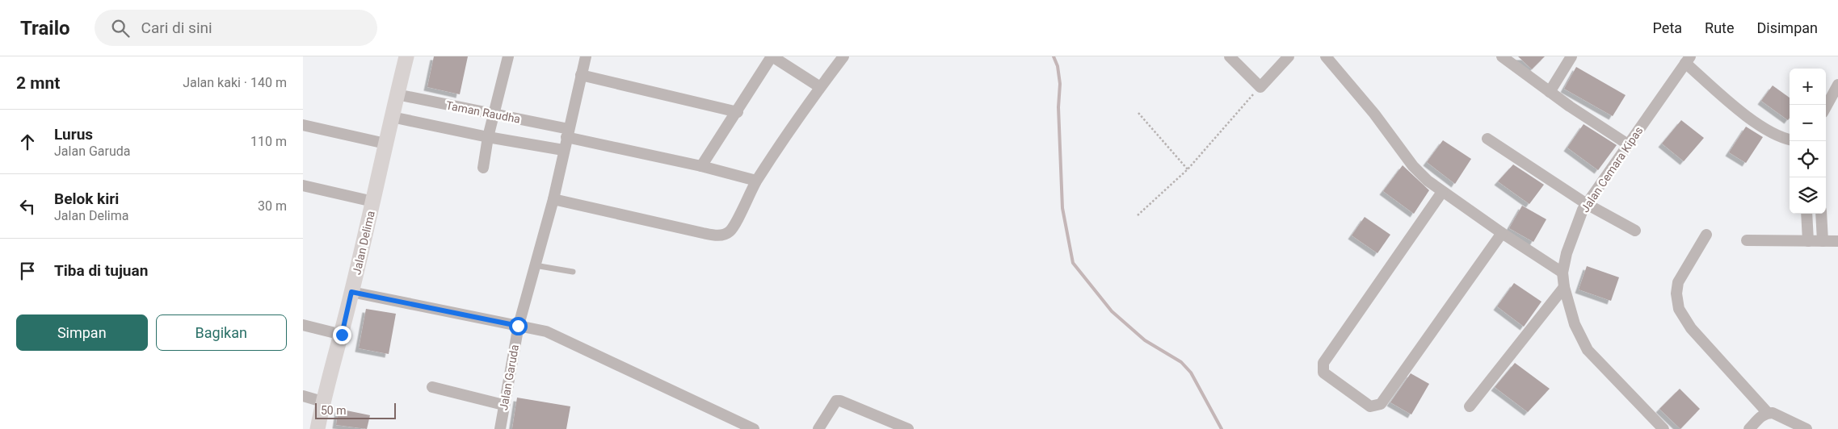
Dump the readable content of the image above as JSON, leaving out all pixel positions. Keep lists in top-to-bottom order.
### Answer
{
  "streets": {
    "main road": ["Jalan Delima"],
    "street": ["Taman Raudha", "Jalan Cemara Kipas", "Jalan Garuda"]
  },
  "crossings": [
    ["Taman Raudha", "Jalan Delima"],
    ["Taman Raudha", "Jalan Garuda"]
  ],
  "scale_bar": "50 m",
  "page": {
    "header": "Trailo",
    "search": "Cari di sini",
    "nav": ["Peta", "Rute", "Disimpan"],
    "heading": ["2 mnt", "Jalan kaki · 140 m"],
    "map_buttons": ["+", "−"],
    "list": [
      ["Lurus", "Jalan Garuda", "110 m"],
      ["Belok kiri", "Jalan Delima", "30 m"],
      "Tiba di tujuan"
    ],
    "buttons": ["Simpan", "Bagikan"],
    "scale": "50 m"
  }
}
